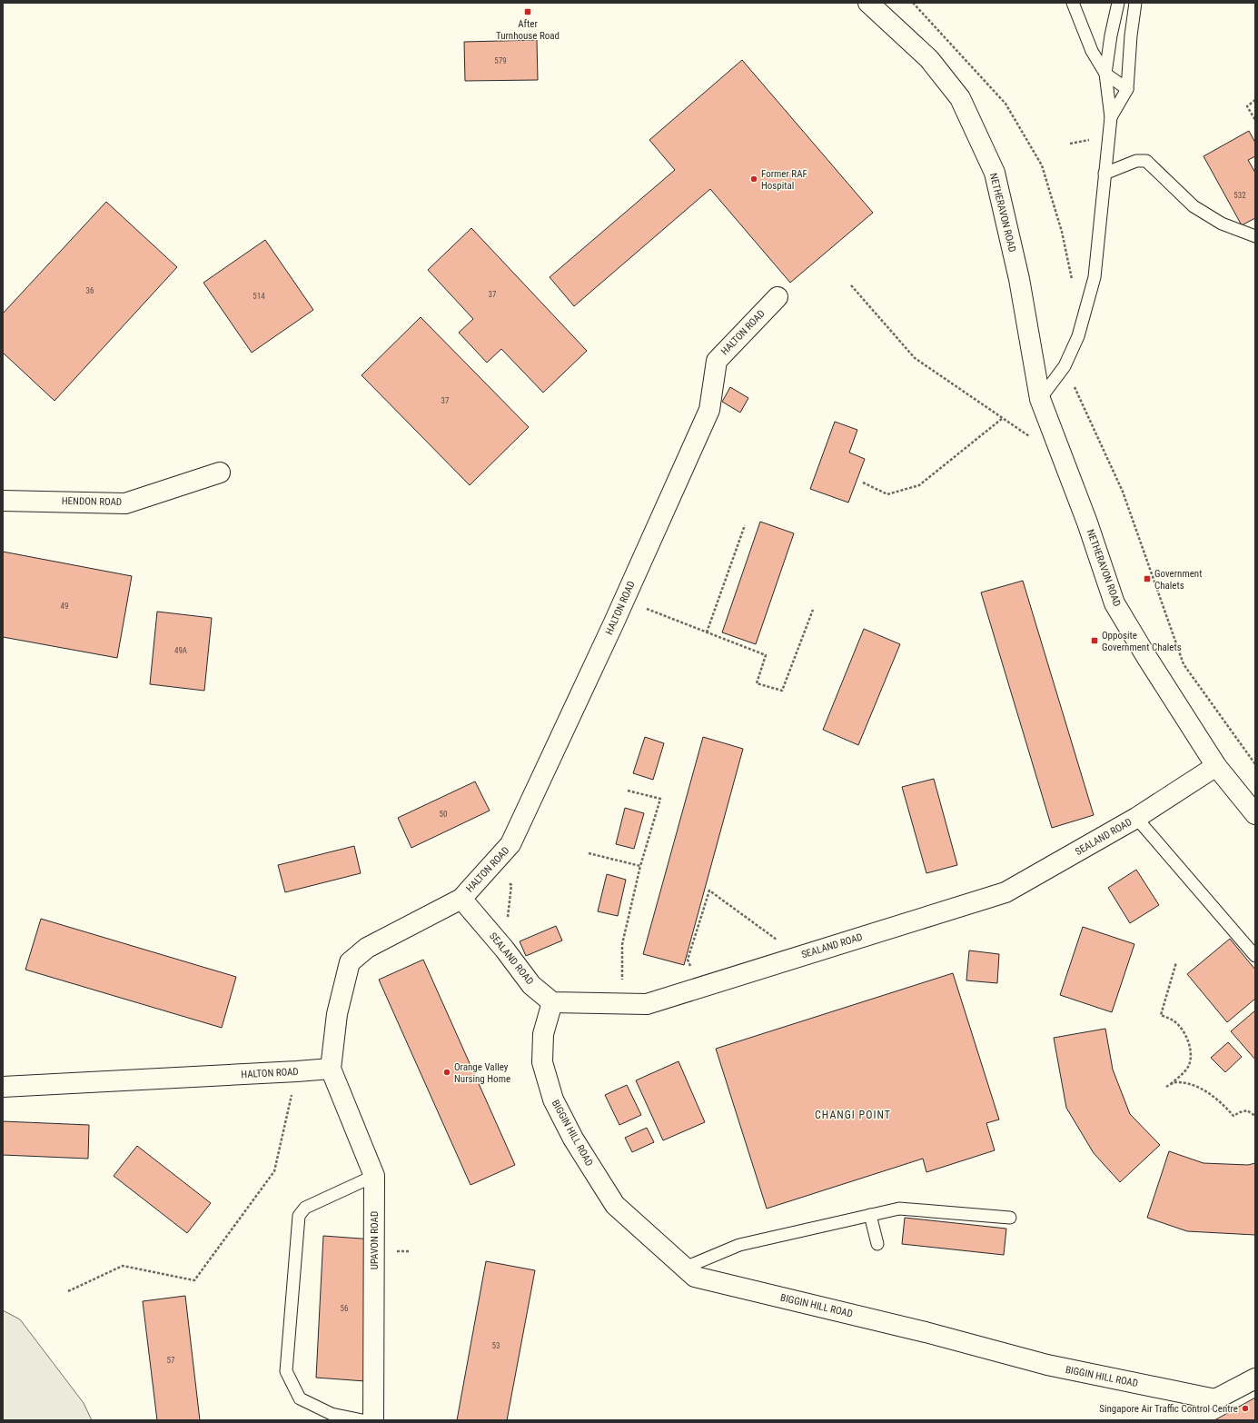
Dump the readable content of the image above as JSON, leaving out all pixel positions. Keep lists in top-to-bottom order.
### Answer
{
  "streets": {
    "street": [
      "NETHERAVON ROAD",
      "HALTON ROAD",
      "HENDON ROAD",
      "SEALAND ROAD",
      "BIGGIN HILL ROAD",
      "UPAVON ROAD"
    ]
  },
  "crossings": [
    ["NETHERAVON ROAD", "SEALAND ROAD"],
    ["HALTON ROAD", "SEALAND ROAD"],
    ["HALTON ROAD", "UPAVON ROAD"],
    ["SEALAND ROAD", "BIGGIN HILL ROAD"]
  ],
  "districts": ["CHANGI POINT"],
  "places": {
    "transit": ["After Turnhouse Road", "Government Chalets", "Opposite Government Chalets"],
    "other": ["Former RAF Hospital", "Orange Valley Nursing Home", "Singapore Air Traffic Control Centre"]
  },
  "house_numbers": [
    "579",
    "532",
    "36",
    "37",
    "514",
    "37",
    "49",
    "49A",
    "50",
    "56",
    "53",
    "57"
  ]
}
